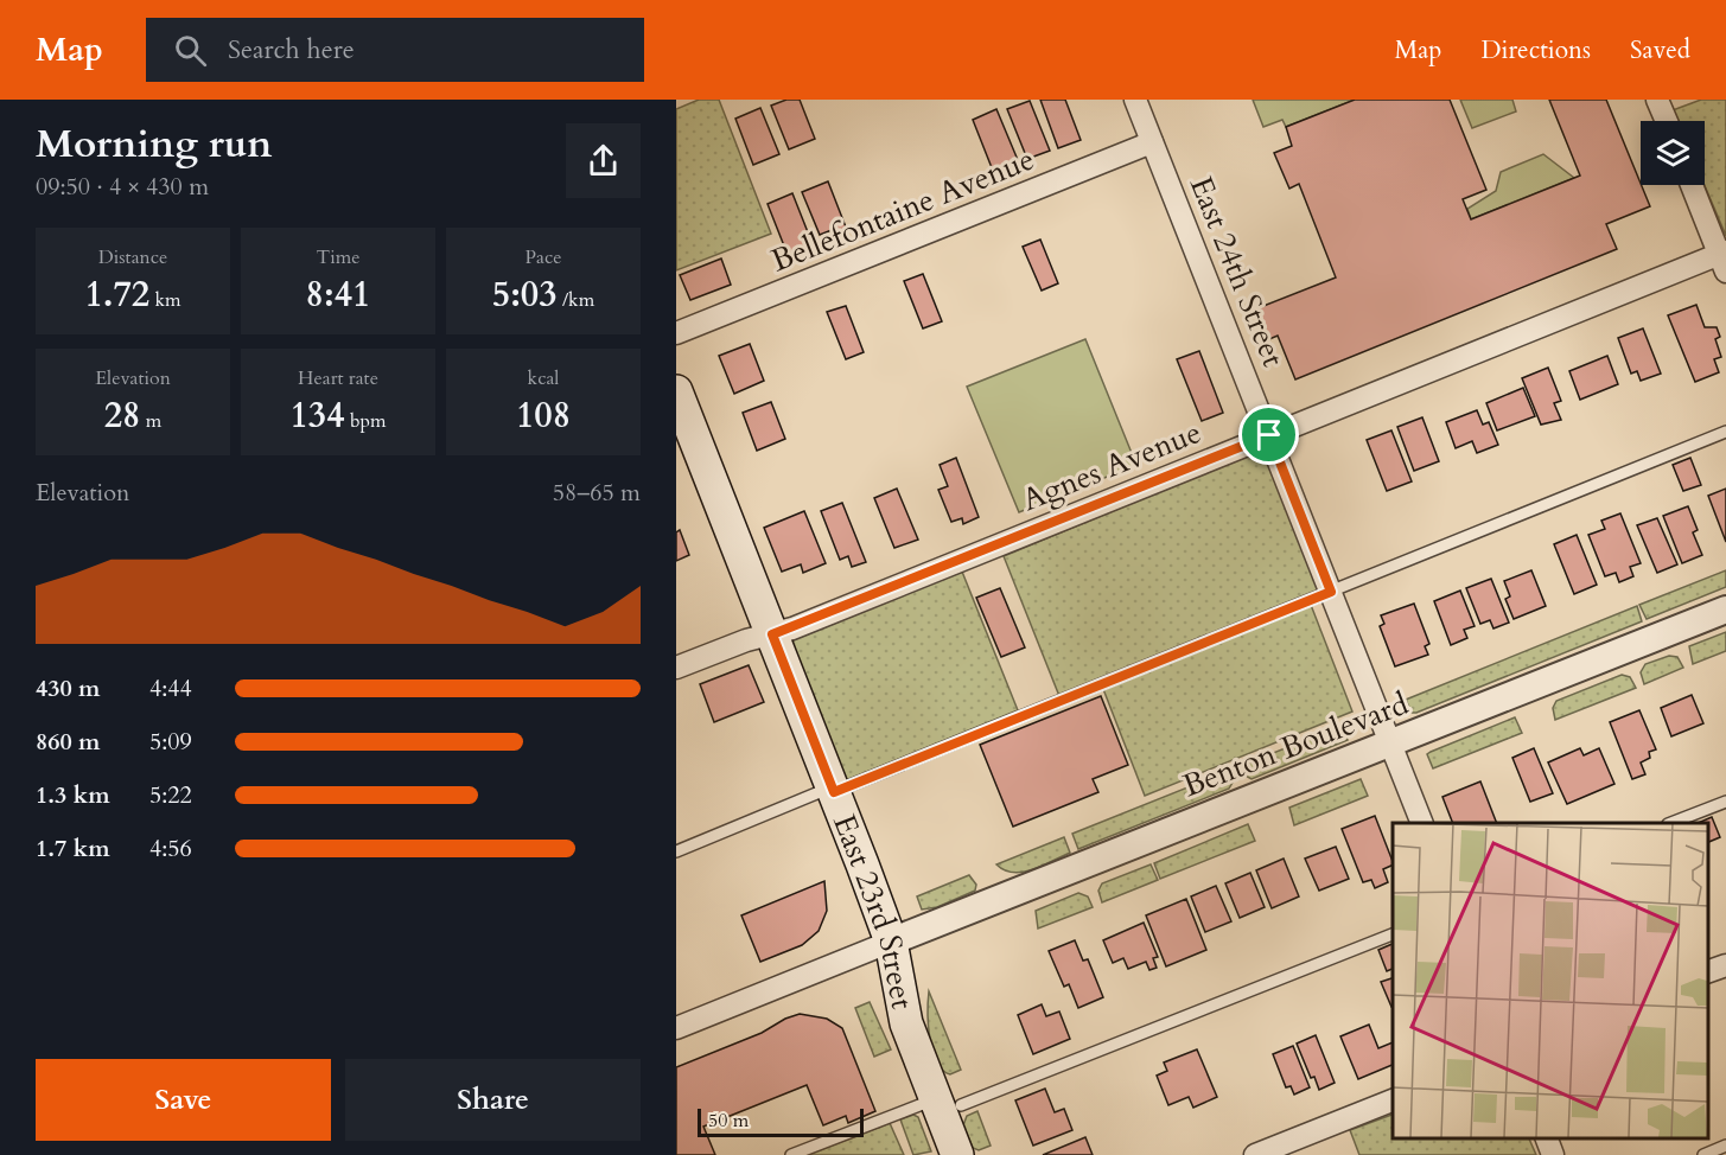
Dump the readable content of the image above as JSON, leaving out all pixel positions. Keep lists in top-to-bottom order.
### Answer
{
  "streets": {
    "main road": ["East 23rd Street"],
    "street": [
      "Bellefontaine Avenue",
      "East 24th Street",
      "Agnes Avenue",
      "Benton Boulevard"
    ]
  },
  "crossings": [
    ["Bellefontaine Avenue", "East 24th Street"],
    ["East 24th Street", "Agnes Avenue"],
    ["East 24th Street", "Benton Boulevard"],
    ["Agnes Avenue", "East 23rd Street"],
    ["Benton Boulevard", "East 23rd Street"]
  ],
  "scale_bar": "50 m",
  "page": {
    "header": "Map",
    "search": "Search here",
    "nav": ["Map", "Directions", "Saved"],
    "heading": ["Morning run", "09:50 · 4 × 430 m"],
    "stats": [
      ["Distance", "1.72 km"],
      ["Time", "8:41"],
      ["Pace", "5:03 /km"],
      ["Elevation", "28 m"],
      ["Heart rate", "134 bpm"],
      ["kcal", "108"]
    ],
    "chart": ["Elevation", "58–65 m"],
    "list": [
      {
        "name": "430 m",
        "note": "4:44"
      },
      {
        "name": "860 m",
        "note": "5:09"
      },
      {
        "name": "1.3 km",
        "note": "5:22"
      },
      {
        "name": "1.7 km",
        "note": "4:56"
      }
    ],
    "buttons": ["Save", "Share"],
    "scale": "50 m"
  }
}
